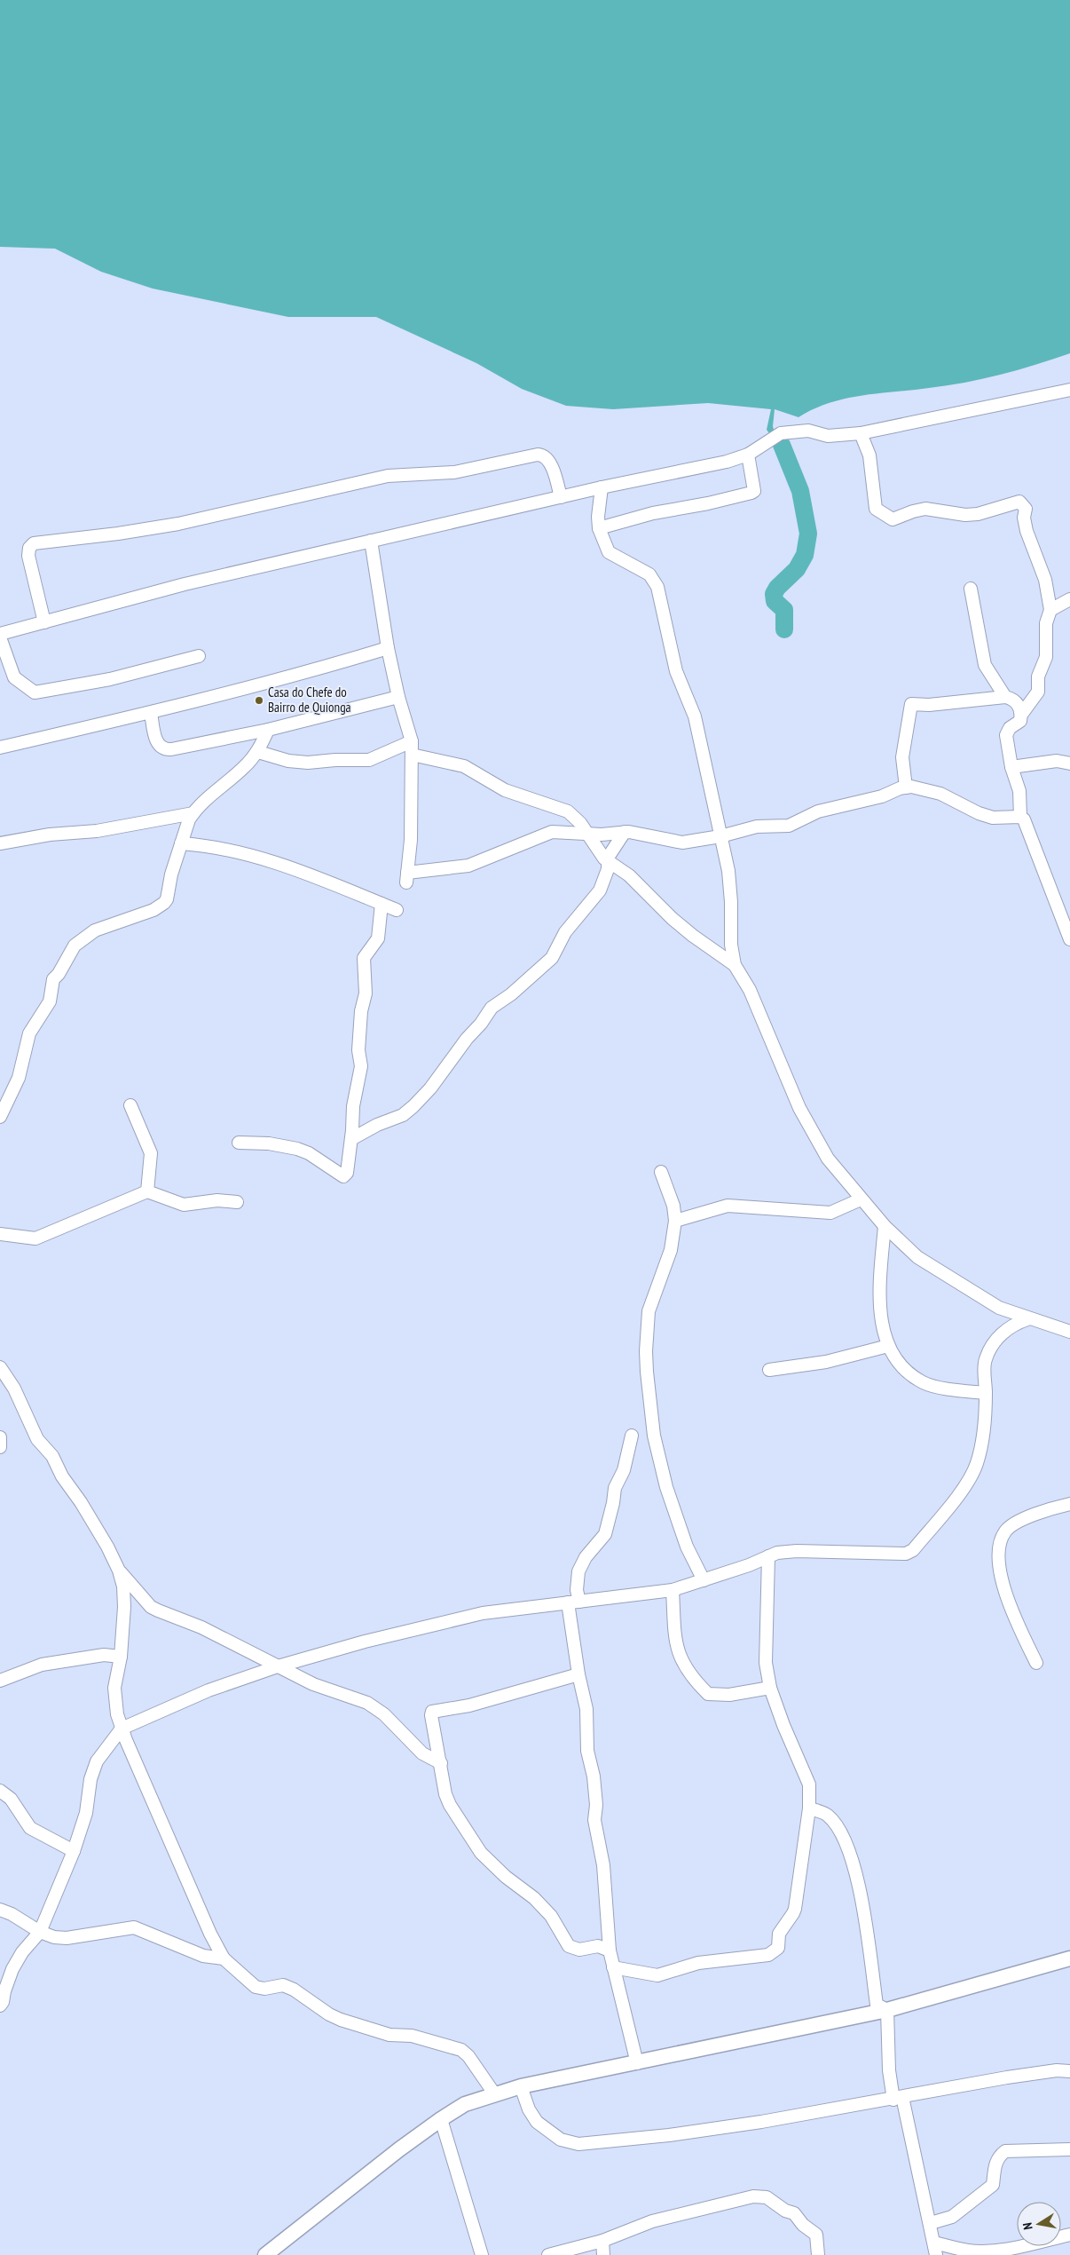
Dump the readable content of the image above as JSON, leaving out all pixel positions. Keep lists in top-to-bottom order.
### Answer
{
  "places": ["Casa do Chefe do Bairro de Quionga"],
  "north": "left"
}
